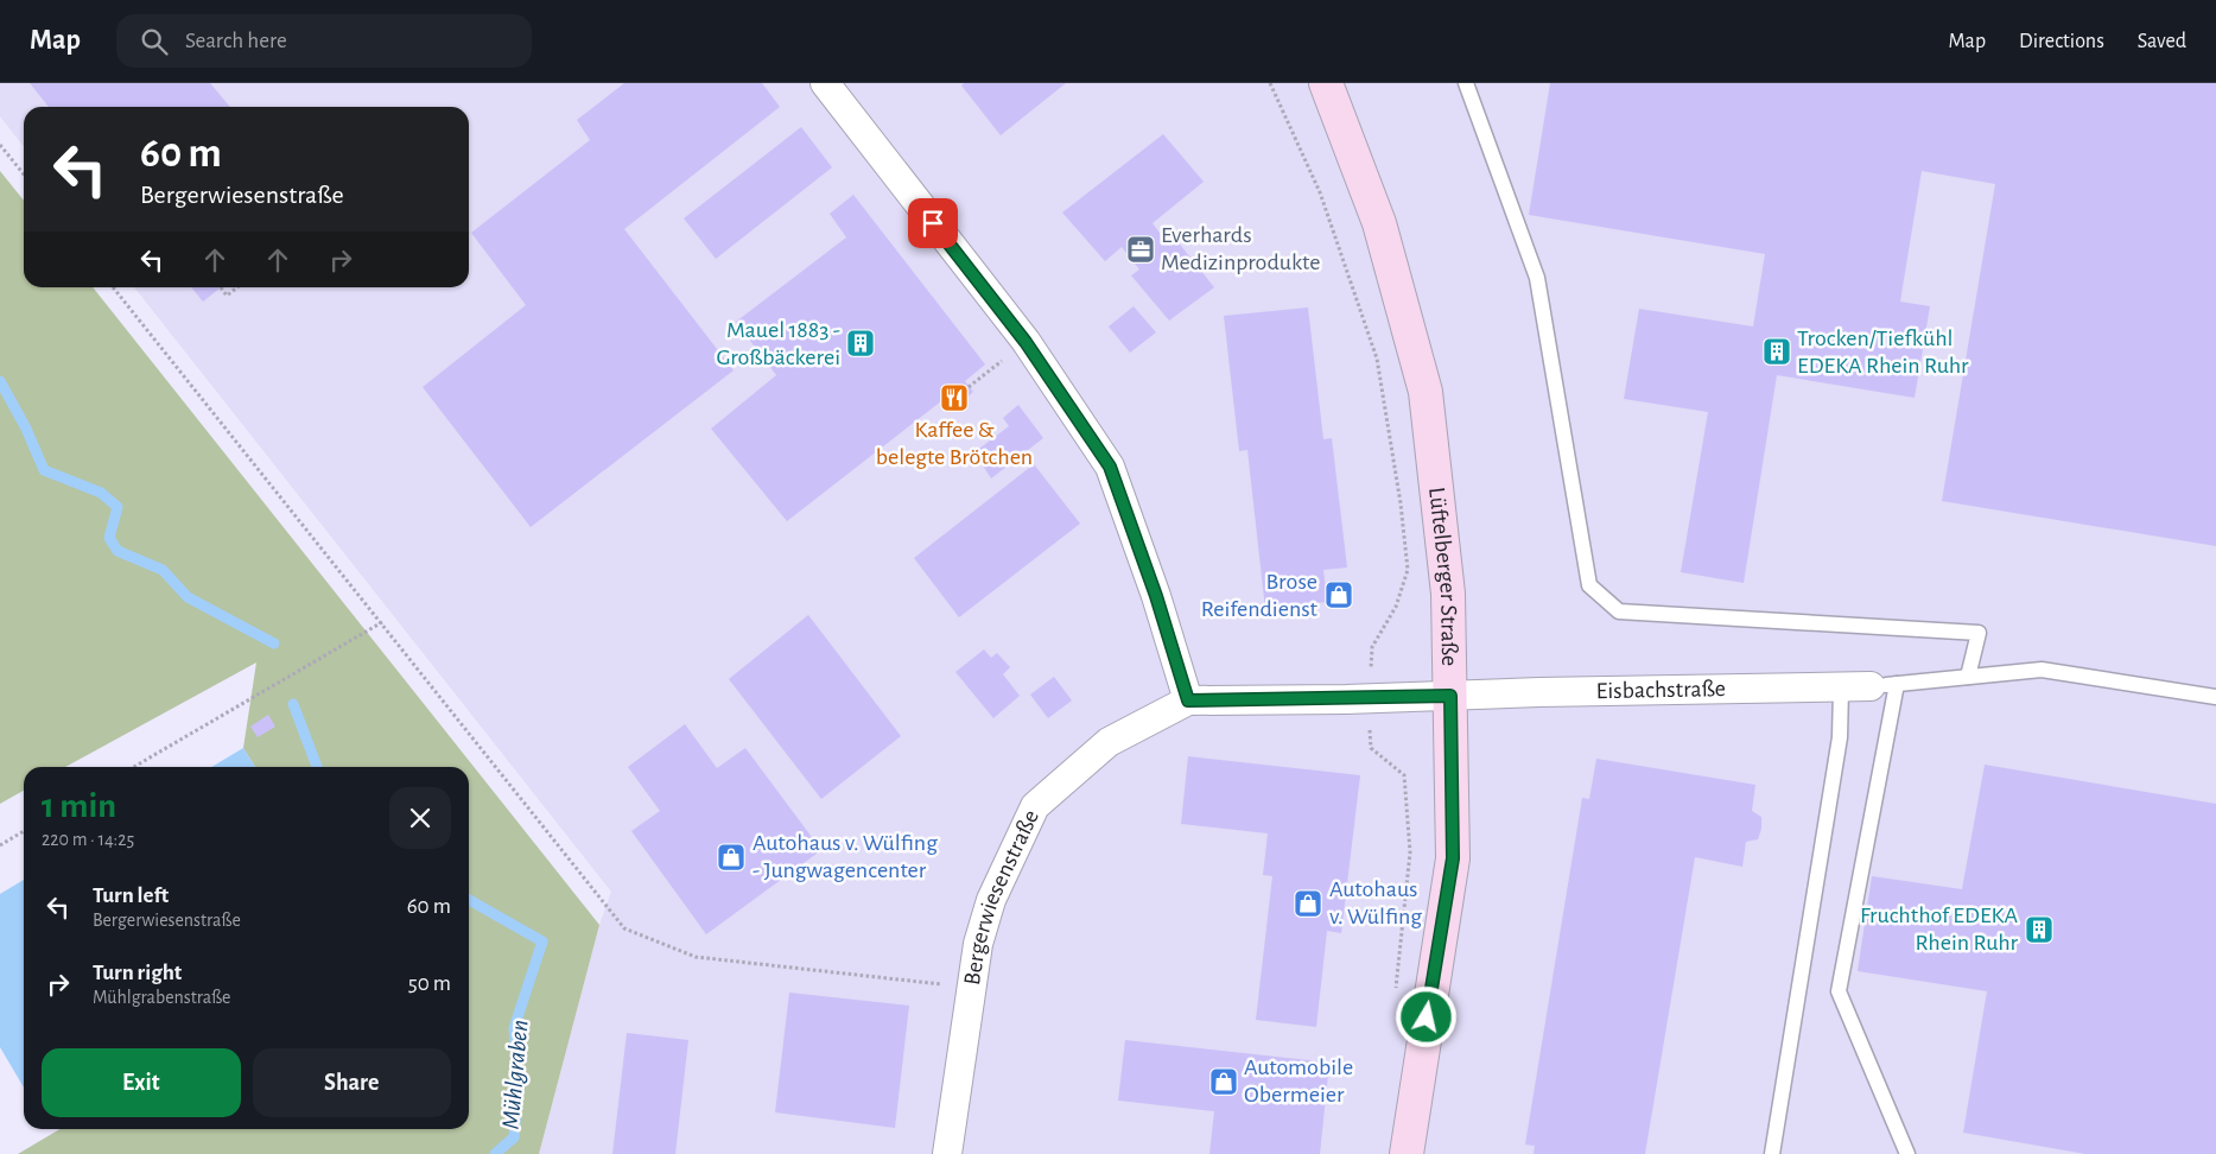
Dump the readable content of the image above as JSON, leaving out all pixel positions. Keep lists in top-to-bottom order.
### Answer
{
  "streets": {
    "main road": ["Lüftelberger Straße"],
    "street": ["Eisbachstraße", "Bergerwiesenstraße"]
  },
  "crossings": [
    ["Lüftelberger Straße", "Eisbachstraße"],
    ["Lüftelberger Straße", "Bergerwiesenstraße"],
    ["Eisbachstraße", "Bergerwiesenstraße"]
  ],
  "water": ["Mühlgraben"],
  "places": {
    "office": ["Everhards Medizinprodukte"],
    "building": ["Mauel 1883 - Großbäckerei", "Trocken/Tiefkühl EDEKA Rhein Ruhr", "Fruchthof EDEKA Rhein Ruhr"],
    "restaurant": ["Kaffee & belegte Brötchen"],
    "shop": [
      "Brose Reifendienst",
      "Autohaus v. Wülfing - Jungwagencenter",
      "Autohaus v. Wülfing",
      "Automobile Obermeier"
    ]
  },
  "page": {
    "header": "Map",
    "search": "Search here",
    "nav": ["Map", "Directions", "Saved"],
    "turn": ["60 m", "Bergerwiesenstraße"],
    "heading": ["1 min", "220 m · 14:25"],
    "list": [
      {
        "name": "Turn left",
        "note": "Bergerwiesenstraße",
        "value": "60 m"
      },
      {
        "name": "Turn right",
        "note": "Mühlgrabenstraße",
        "value": "50 m"
      }
    ],
    "buttons": ["Exit", "Share"]
  }
}
